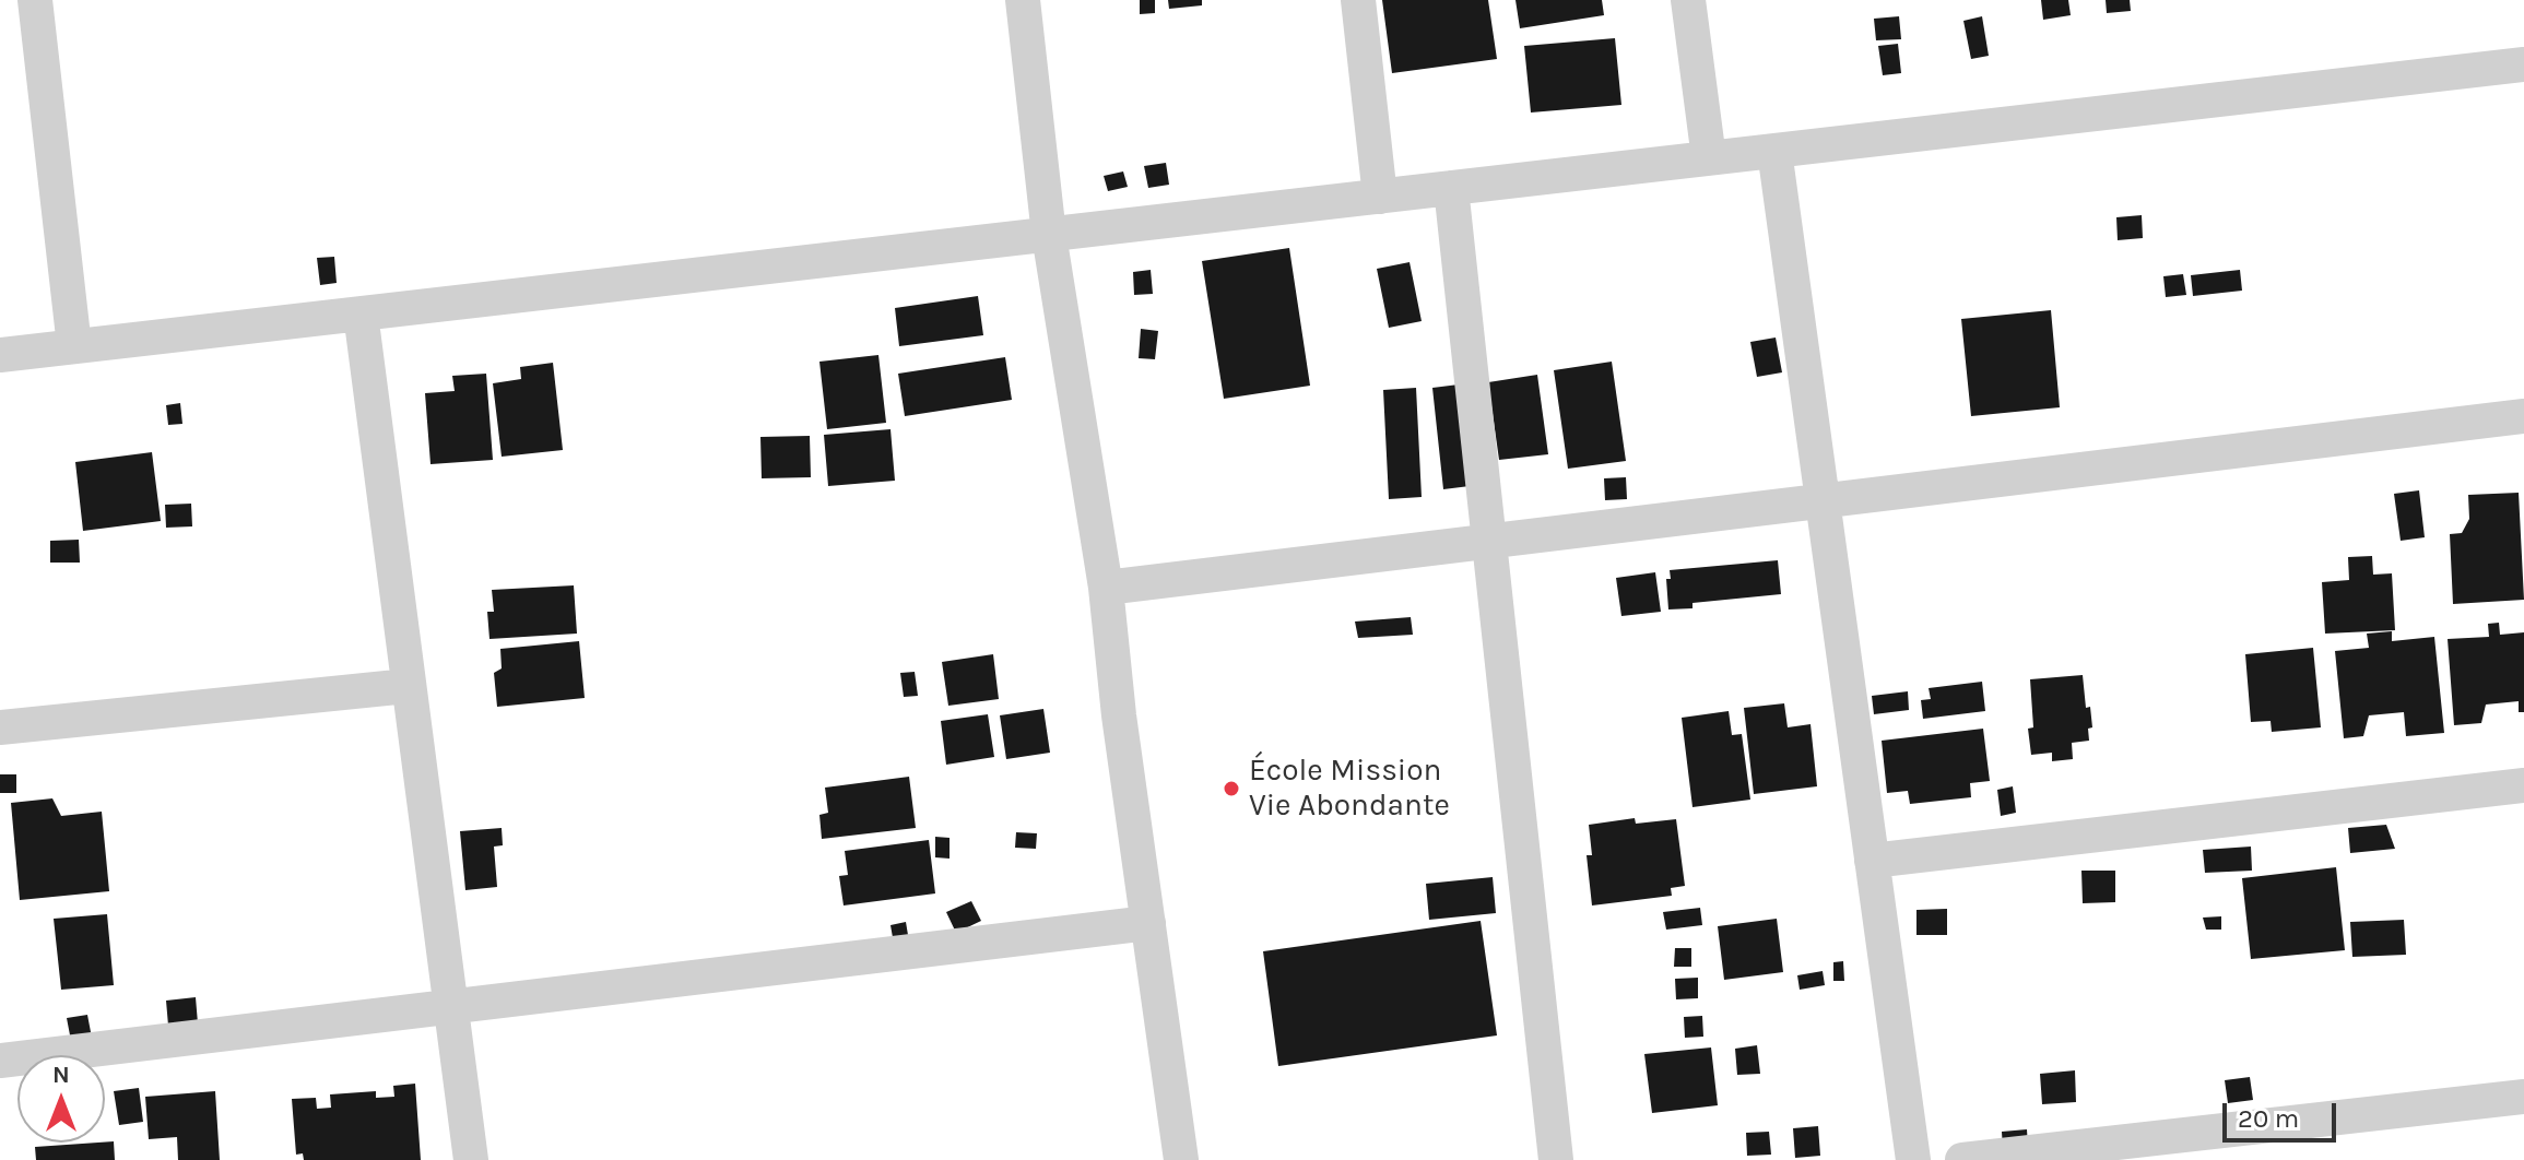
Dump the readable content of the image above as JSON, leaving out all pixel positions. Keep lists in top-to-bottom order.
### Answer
{
  "places": ["École Mission Vie Abondante"],
  "scale_bar": "20 m",
  "north": "top"
}
